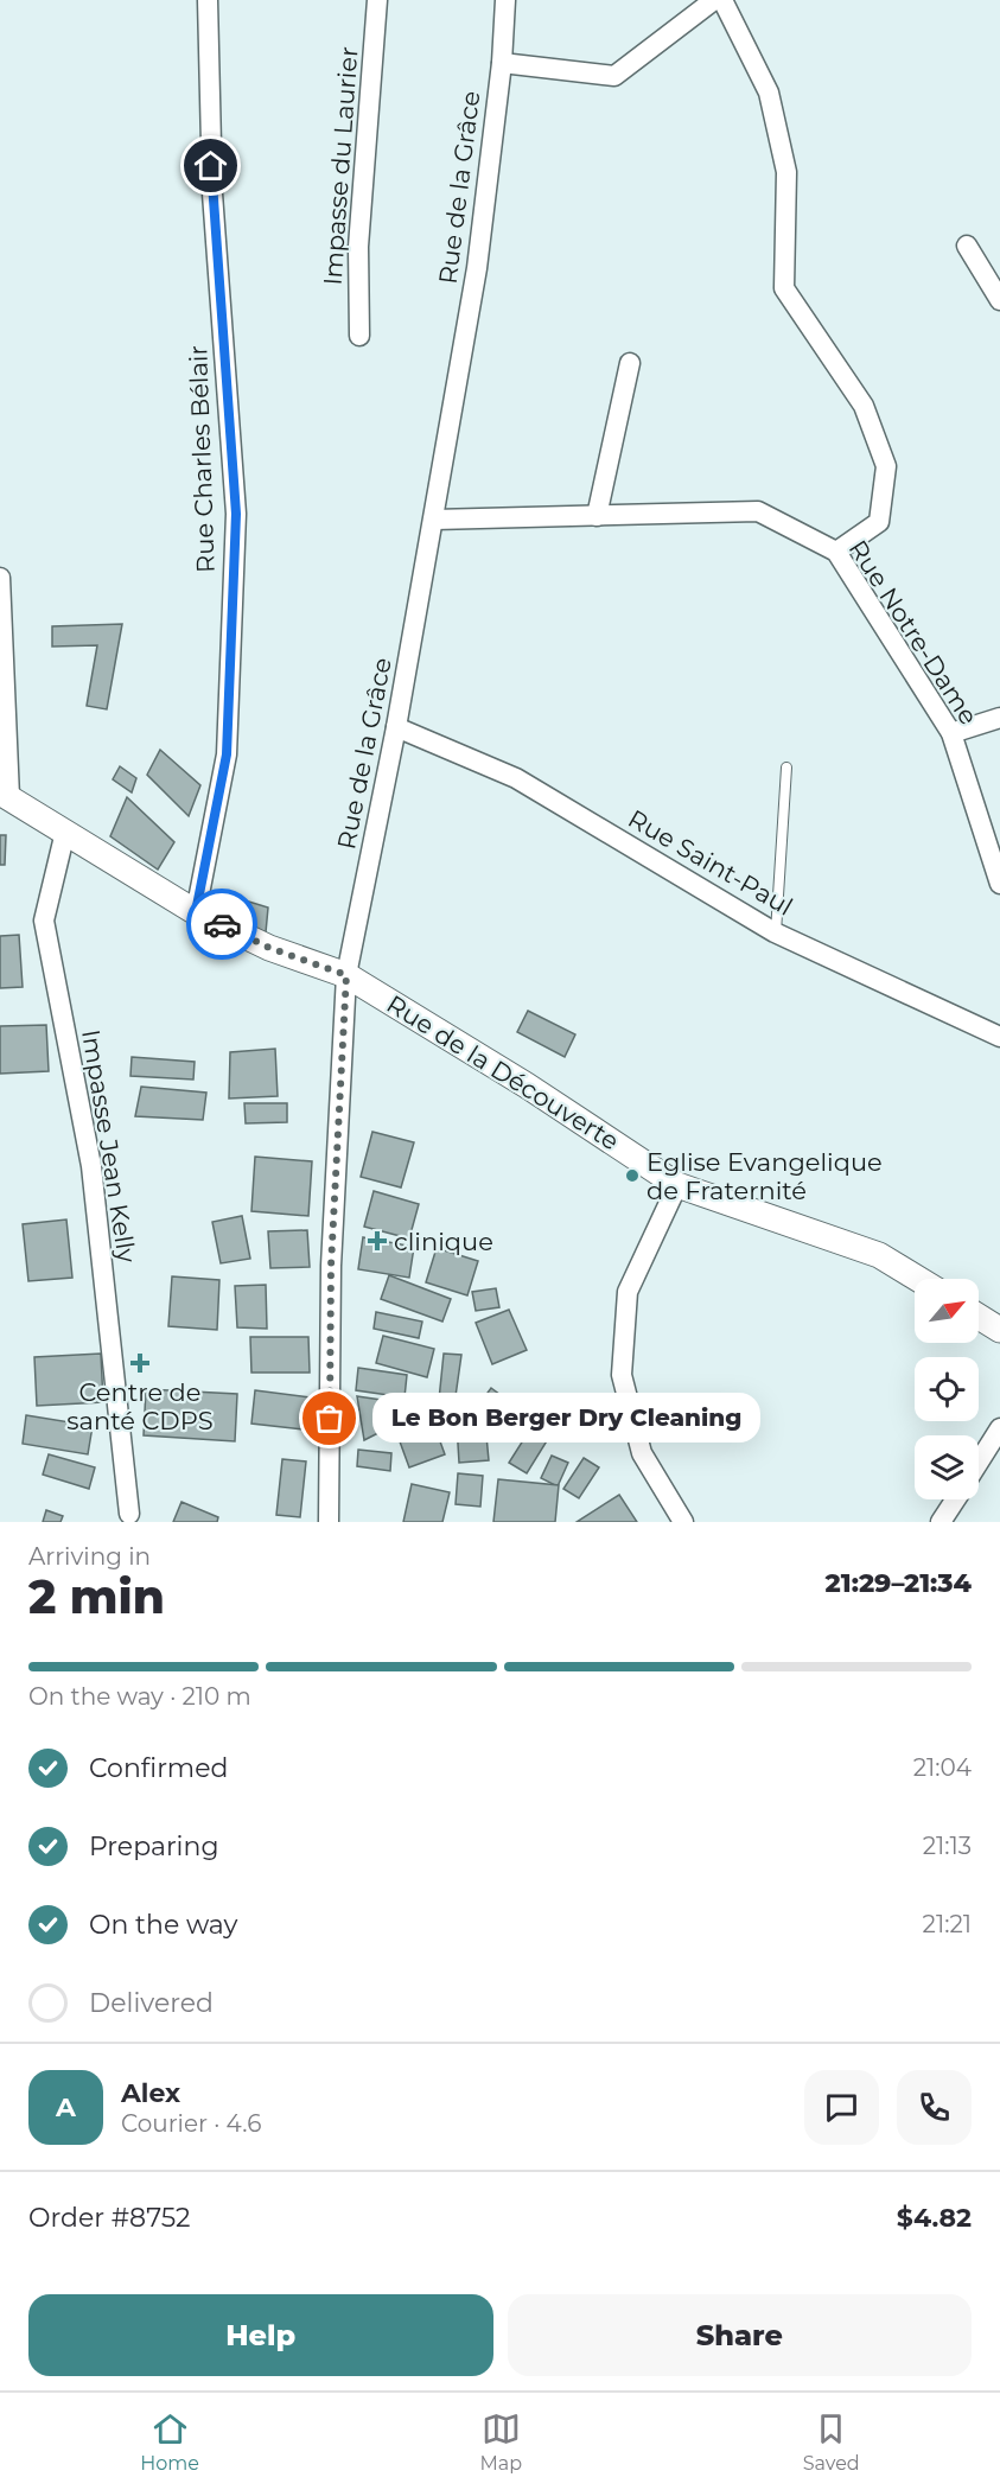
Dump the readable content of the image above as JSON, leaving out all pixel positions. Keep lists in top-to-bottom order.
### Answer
{
  "streets": {
    "street": [
      "Impasse du Laurier",
      "Rue de la Grâce",
      "Rue Charles Bélair",
      "Rue Notre-Dame",
      "Rue Saint-Paul",
      "Rue de la Découverte",
      "Impasse Jean Kelly"
    ]
  },
  "crossings": [
    ["Rue de la Grâce", "Rue Notre-Dame"],
    ["Rue de la Grâce", "Rue Saint-Paul"],
    ["Rue de la Grâce", "Rue de la Découverte"],
    ["Rue Charles Bélair", "Rue de la Découverte"],
    ["Rue de la Découverte", "Impasse Jean Kelly"]
  ],
  "places": {
    "other": ["Eglise Evangelique de Fraternité", "Le Bon Berger Dry Cleaning"],
    "health": ["clinique", "Centre de santé CDPS"]
  },
  "north": "top right",
  "page": {
    "bubble": "Le Bon Berger Dry Cleaning",
    "heading": ["2 min", "Arriving in", "21:29–21:34"],
    "panel": [
      "Alex",
      "Courier · 4.6",
      "Order #8752",
      "$4.82"
    ],
    "bar": "On the way · 210 m",
    "list": [
      ["Confirmed", "21:04"],
      ["Preparing", "21:13"],
      ["On the way", "21:21"],
      "Delivered"
    ],
    "round": "A",
    "buttons": ["Help", "Share"],
    "tabs": ["Home", "Map", "Saved"]
  }
}
